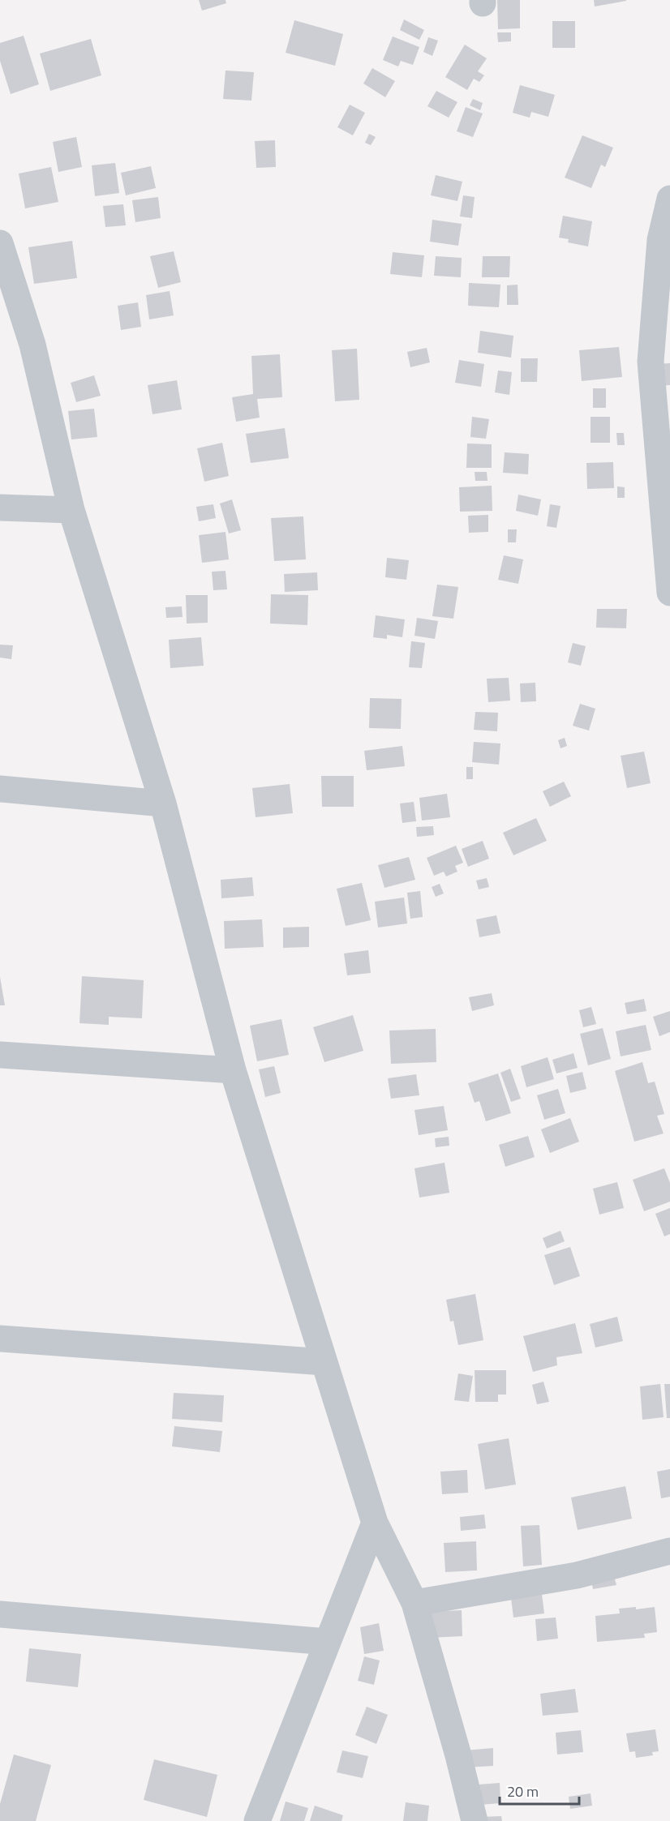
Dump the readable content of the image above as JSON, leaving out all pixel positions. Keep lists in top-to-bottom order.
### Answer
{
  "scale_bar": "20 m"
}
